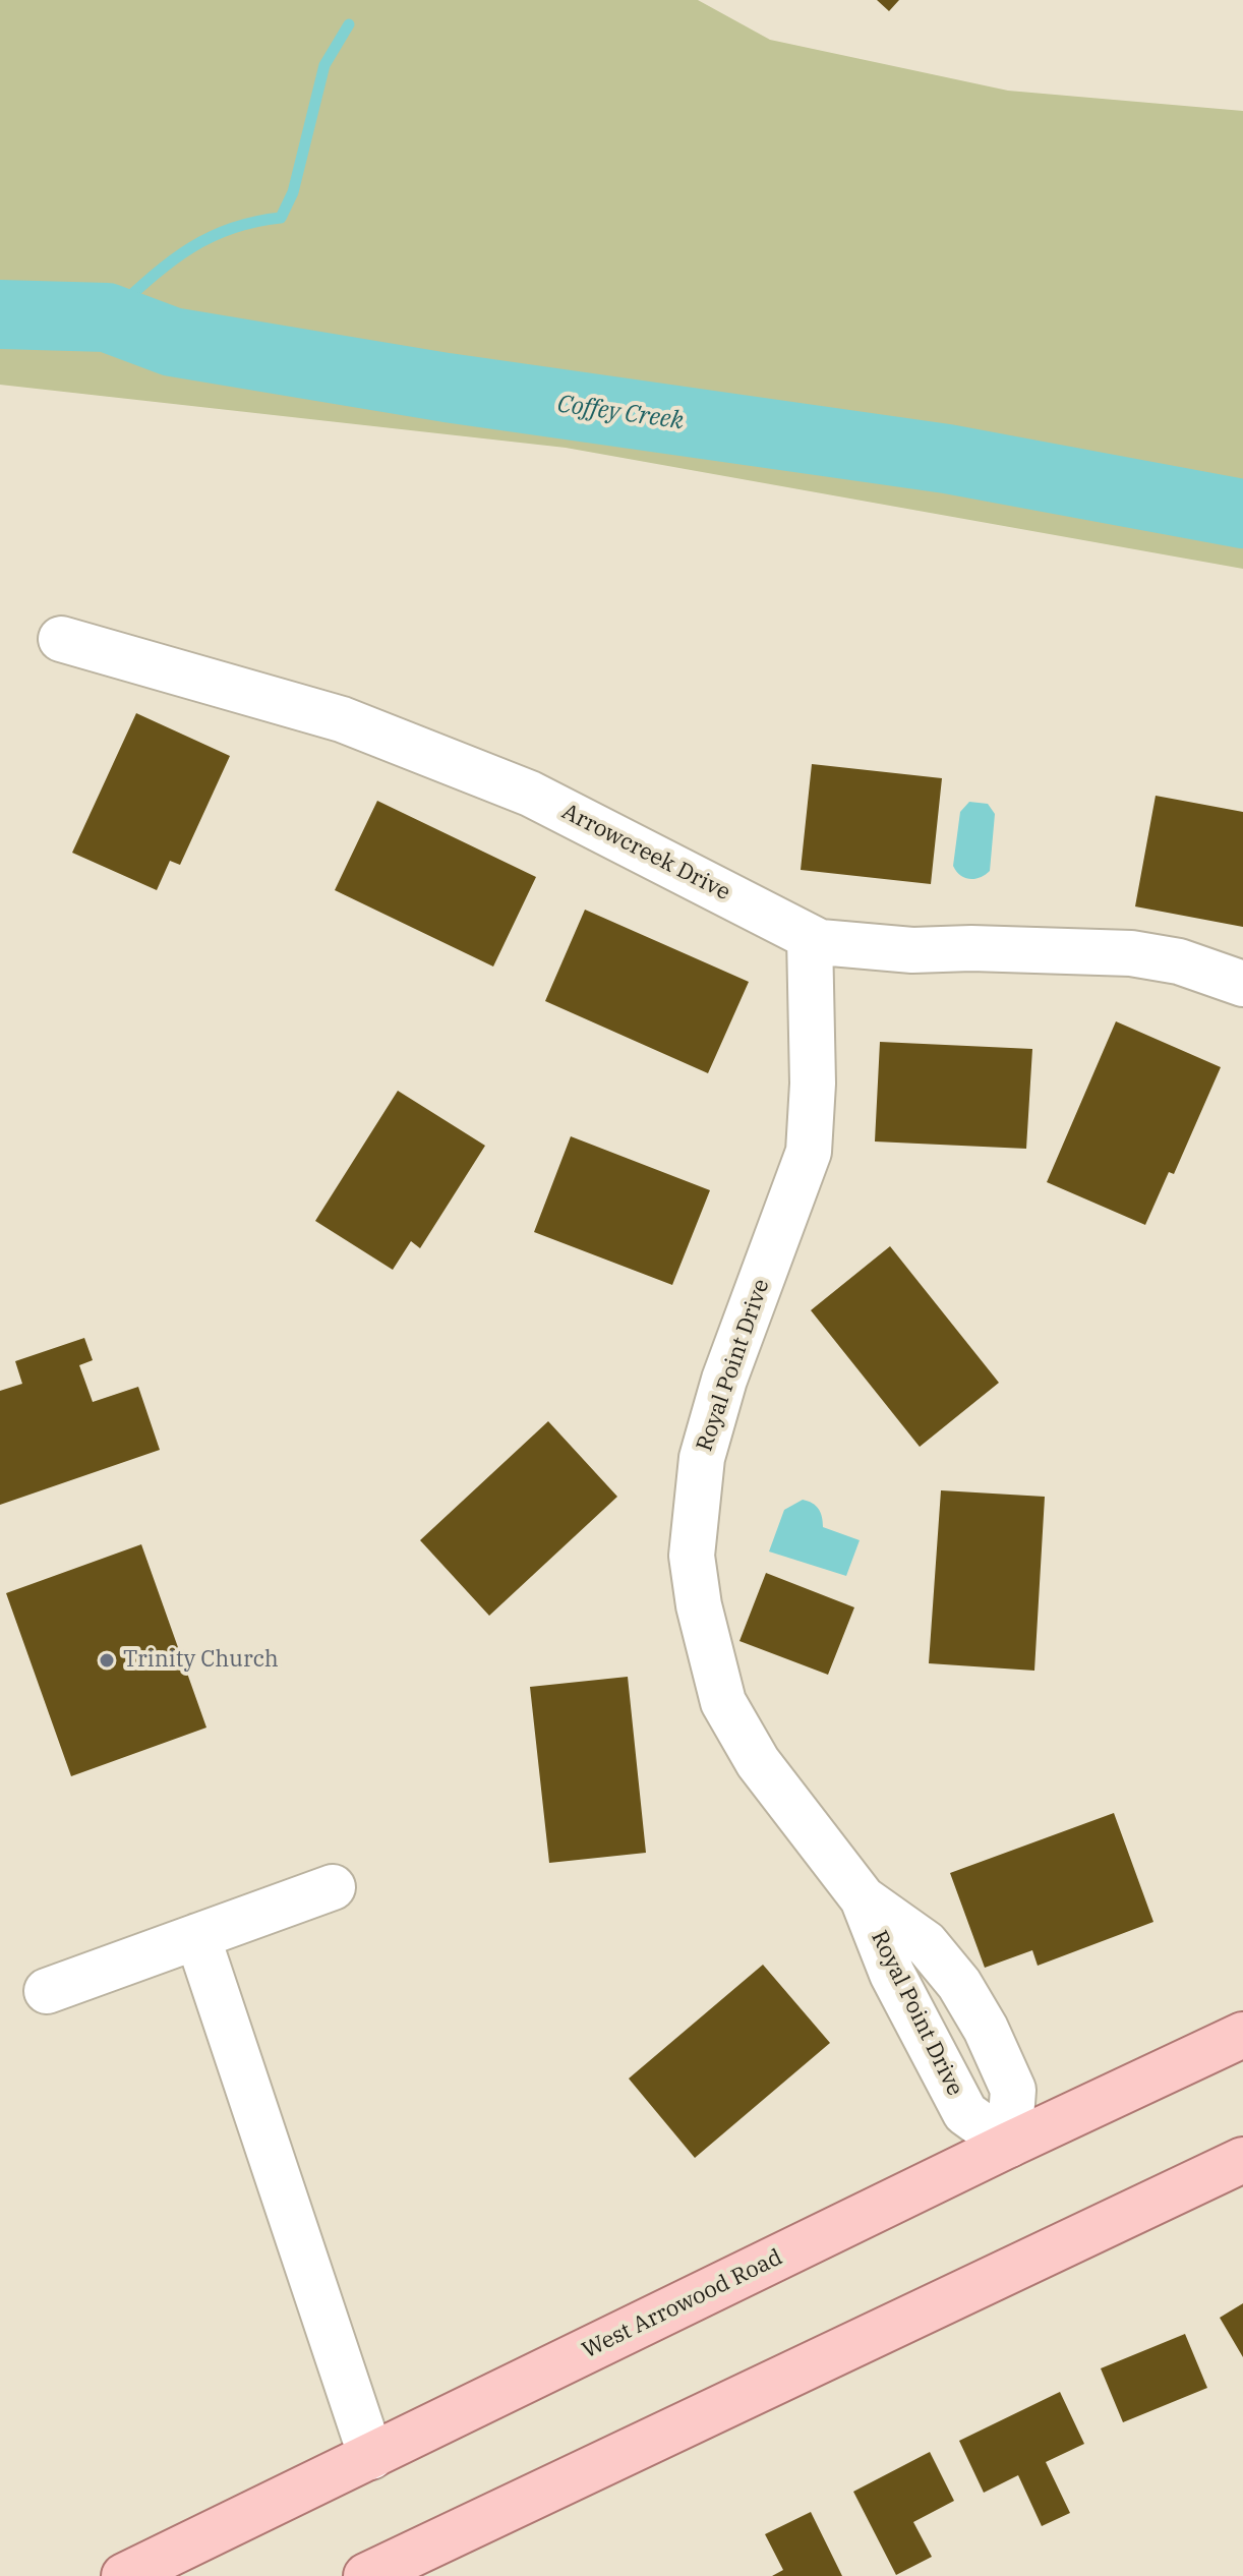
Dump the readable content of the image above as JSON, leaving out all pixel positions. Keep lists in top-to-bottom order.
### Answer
{
  "streets": {
    "main road": ["West Arrowood Road"],
    "street": ["Arrowcreek Drive", "Royal Point Drive"]
  },
  "crossings": [
    ["Arrowcreek Drive", "Royal Point Drive"],
    ["Royal Point Drive", "West Arrowood Road"]
  ],
  "water": ["Coffey Creek"],
  "places": ["Trinity Church"]
}
